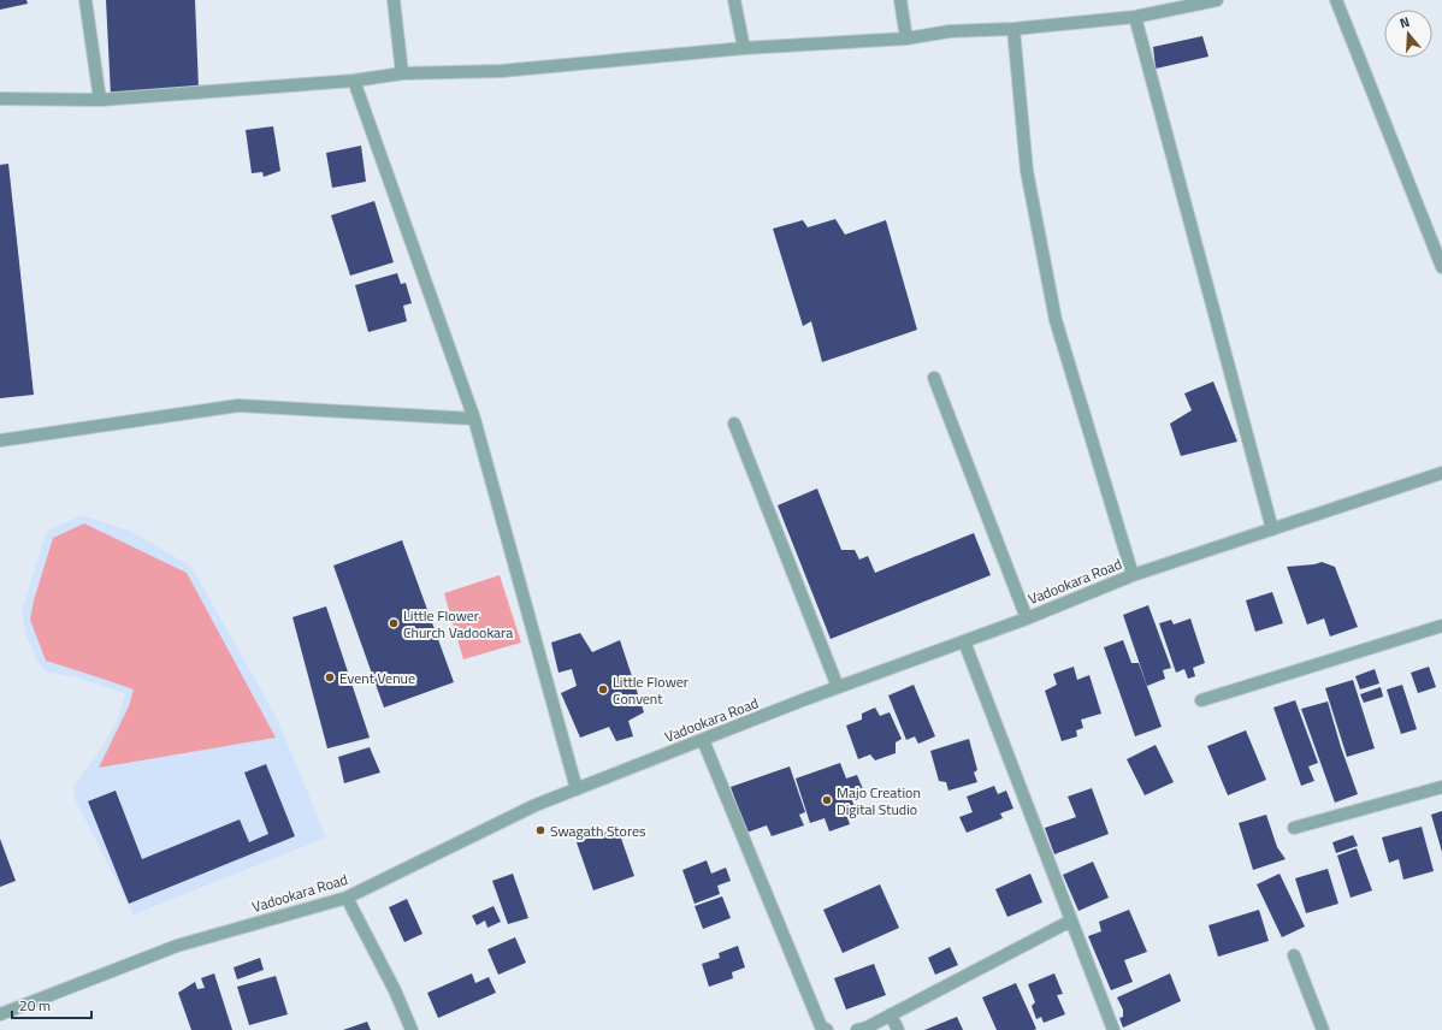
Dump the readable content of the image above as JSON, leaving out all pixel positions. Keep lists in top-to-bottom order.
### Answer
{
  "streets": {
    "street": ["Vadookara Road"]
  },
  "places": [
    "Little Flower Church Vadookara",
    "Event Venue",
    "Little Flower Convent",
    "Majo Creation Digital Studio",
    "Swagath Stores"
  ],
  "scale_bar": "20 m",
  "north": "top"
}
